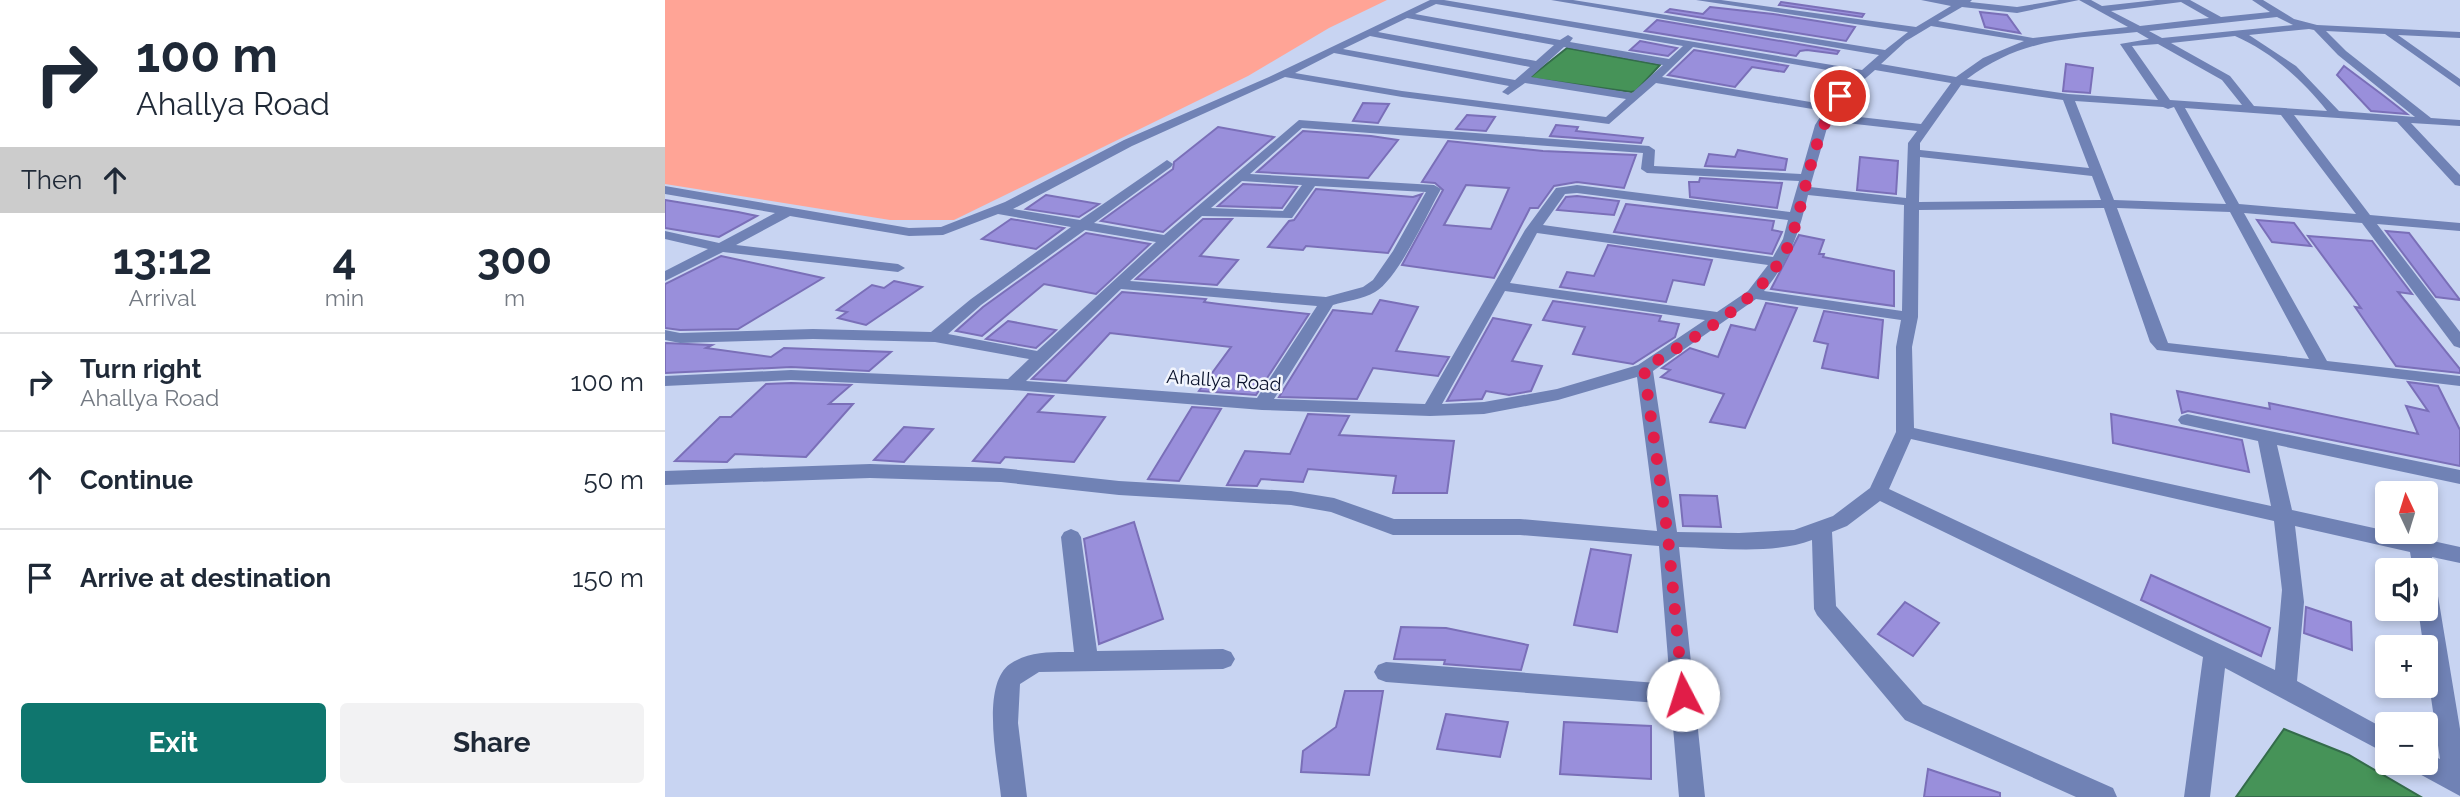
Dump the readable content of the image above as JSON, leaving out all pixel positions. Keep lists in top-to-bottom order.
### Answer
{
  "streets": {
    "street": ["Ahallya Road"]
  },
  "north": "top",
  "page": {
    "turn": ["100 m", "Ahallya Road"],
    "then": "Then",
    "eta": [
      "13:12",
      "Arrival",
      "4",
      "min",
      "300",
      "m"
    ],
    "list": [
      {
        "name": "Turn right",
        "note": "Ahallya Road",
        "value": "100 m"
      },
      {
        "name": "Continue",
        "value": "50 m"
      },
      {
        "name": "Arrive at destination",
        "value": "150 m"
      }
    ],
    "map_buttons": ["+", "−"],
    "buttons": ["Exit", "Share"]
  }
}
